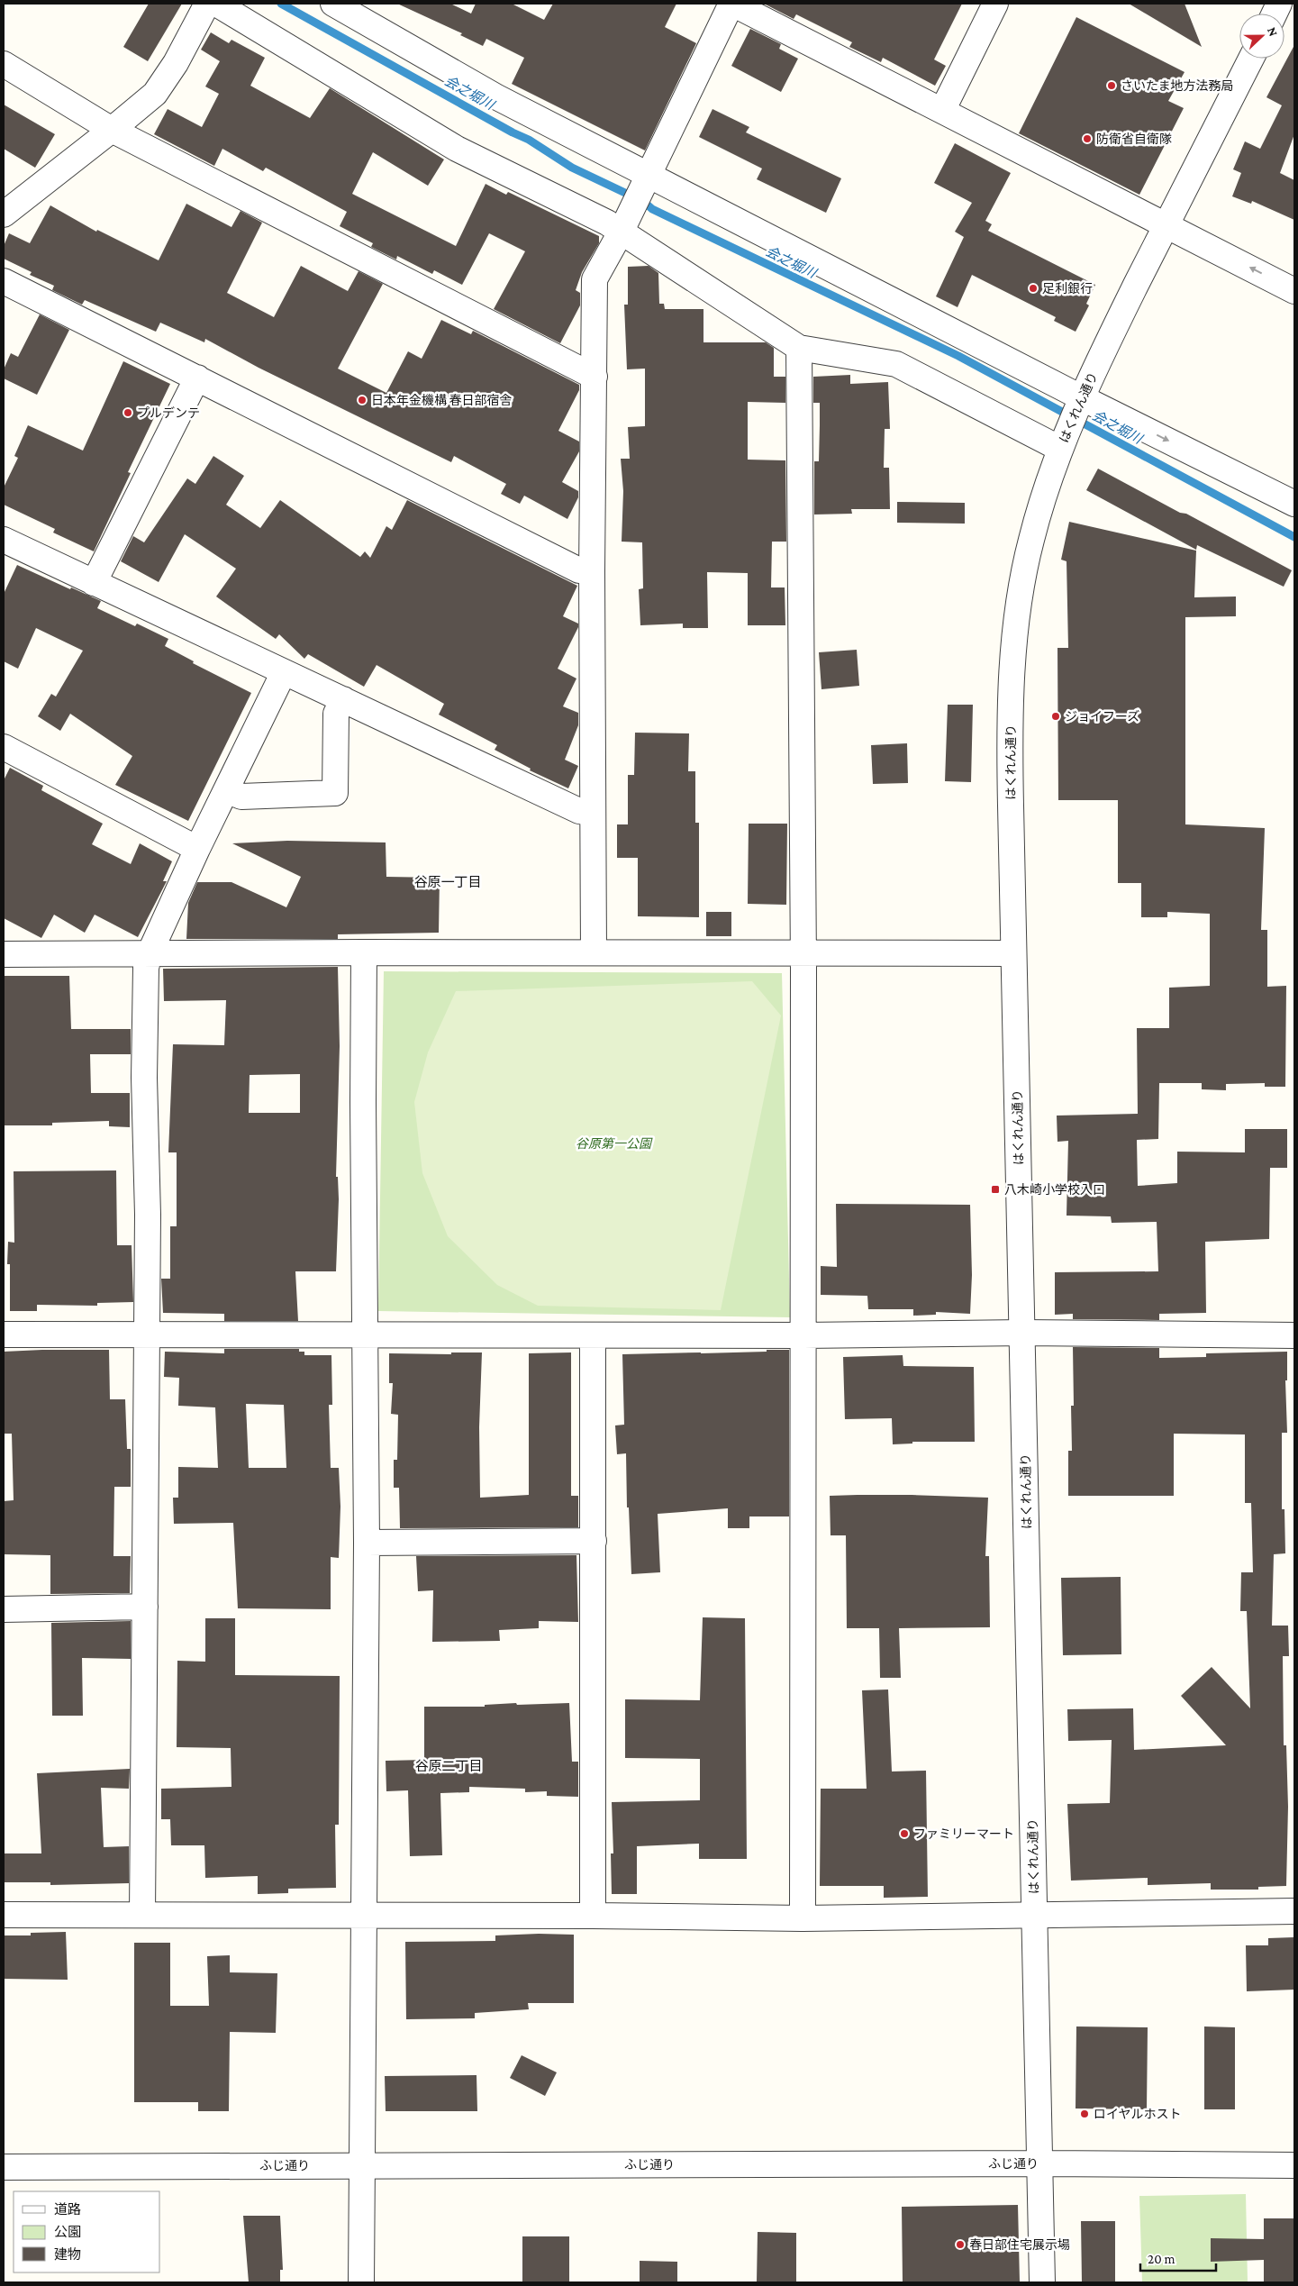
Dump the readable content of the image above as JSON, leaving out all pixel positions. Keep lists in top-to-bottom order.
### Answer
{
  "streets": {
    "street": ["はくれん通り", "ふじ通り"]
  },
  "crossings": [
    ["はくれん通り", "ふじ通り"]
  ],
  "districts": ["谷原一丁目", "谷原二丁目"],
  "water": ["会之堀川"],
  "parks": ["谷原第一公園"],
  "places": {
    "other": [
      "さいたま地方法務局",
      "防衛省自衛隊",
      "足利銀行",
      "日本年金機構 春日部宿舎",
      "プルデンテ",
      "ジョイフーズ",
      "ファミリーマート",
      "ロイヤルホスト",
      "春日部住宅展示場"
    ],
    "transit": ["八木崎小学校入口"]
  },
  "legend": ["道路", "公園", "建物"],
  "scale_bar": "20 m",
  "north": "right"
}
